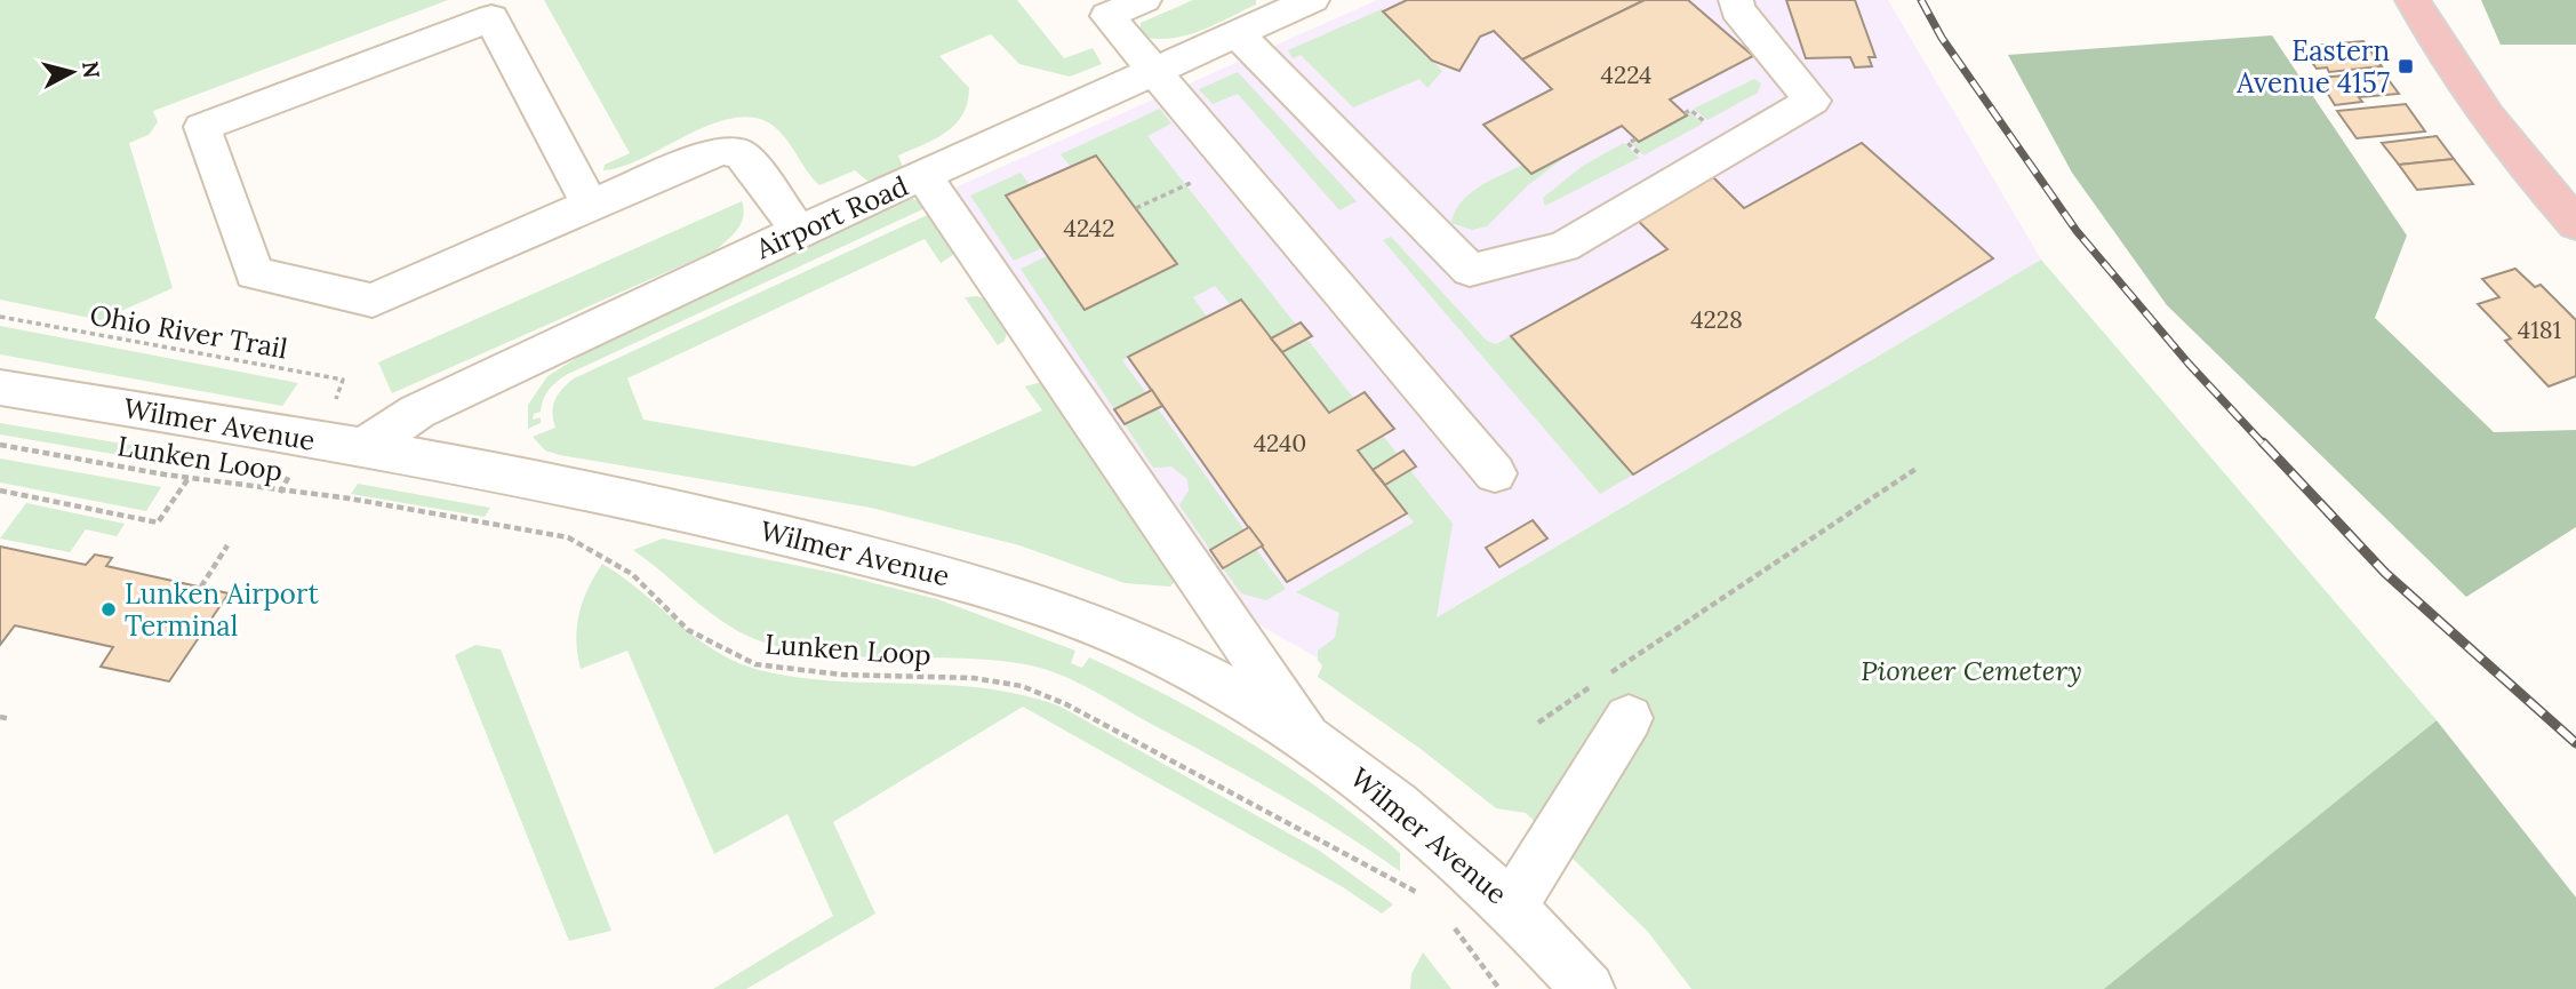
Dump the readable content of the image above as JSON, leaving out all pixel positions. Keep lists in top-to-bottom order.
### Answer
{
  "streets": {
    "street": ["Airport Road", "Wilmer Avenue"],
    "path": ["Ohio River Trail", "Lunken Loop"]
  },
  "crossings": [
    ["Airport Road", "Wilmer Avenue"]
  ],
  "parks": ["Pioneer Cemetery"],
  "places": {
    "transit": ["Eastern Avenue 4157"],
    "other": ["Lunken Airport Terminal"]
  },
  "house_numbers": [
    "4224",
    "4242",
    "4228",
    "4181",
    "4240"
  ],
  "north": "right"
}
